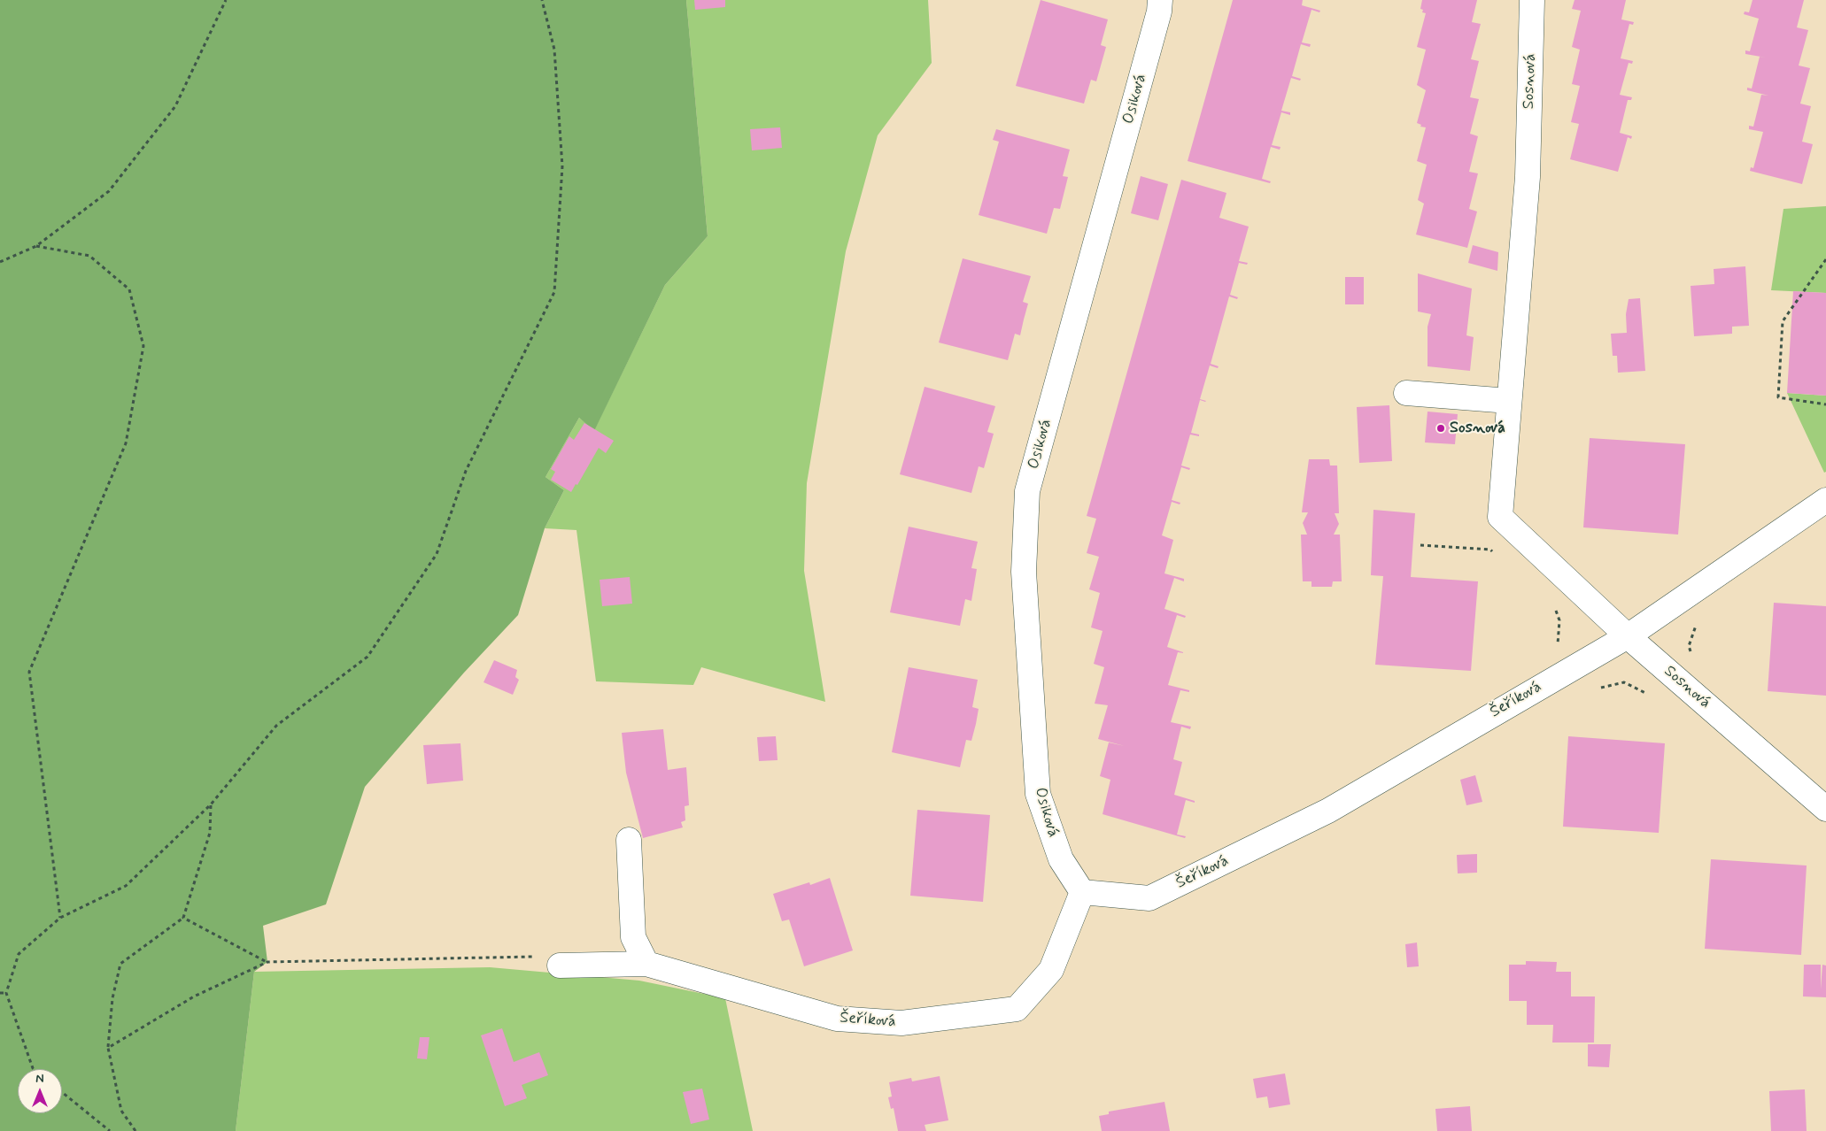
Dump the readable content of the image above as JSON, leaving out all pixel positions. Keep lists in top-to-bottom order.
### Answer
{
  "streets": {
    "street": ["Sosnová", "Osiková", "Šeříková"]
  },
  "crossings": [
    ["Sosnová", "Šeříková"],
    ["Osiková", "Šeříková"]
  ],
  "places": ["Sosnová"],
  "north": "top"
}
